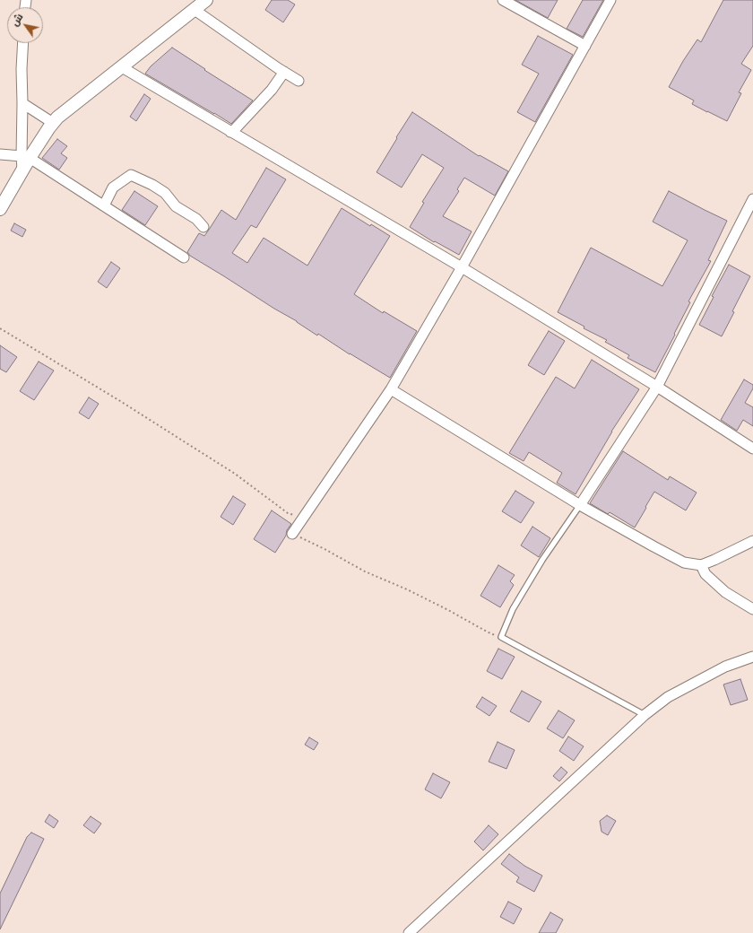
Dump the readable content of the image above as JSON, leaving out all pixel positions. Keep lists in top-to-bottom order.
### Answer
{
  "north": "top left"
}
